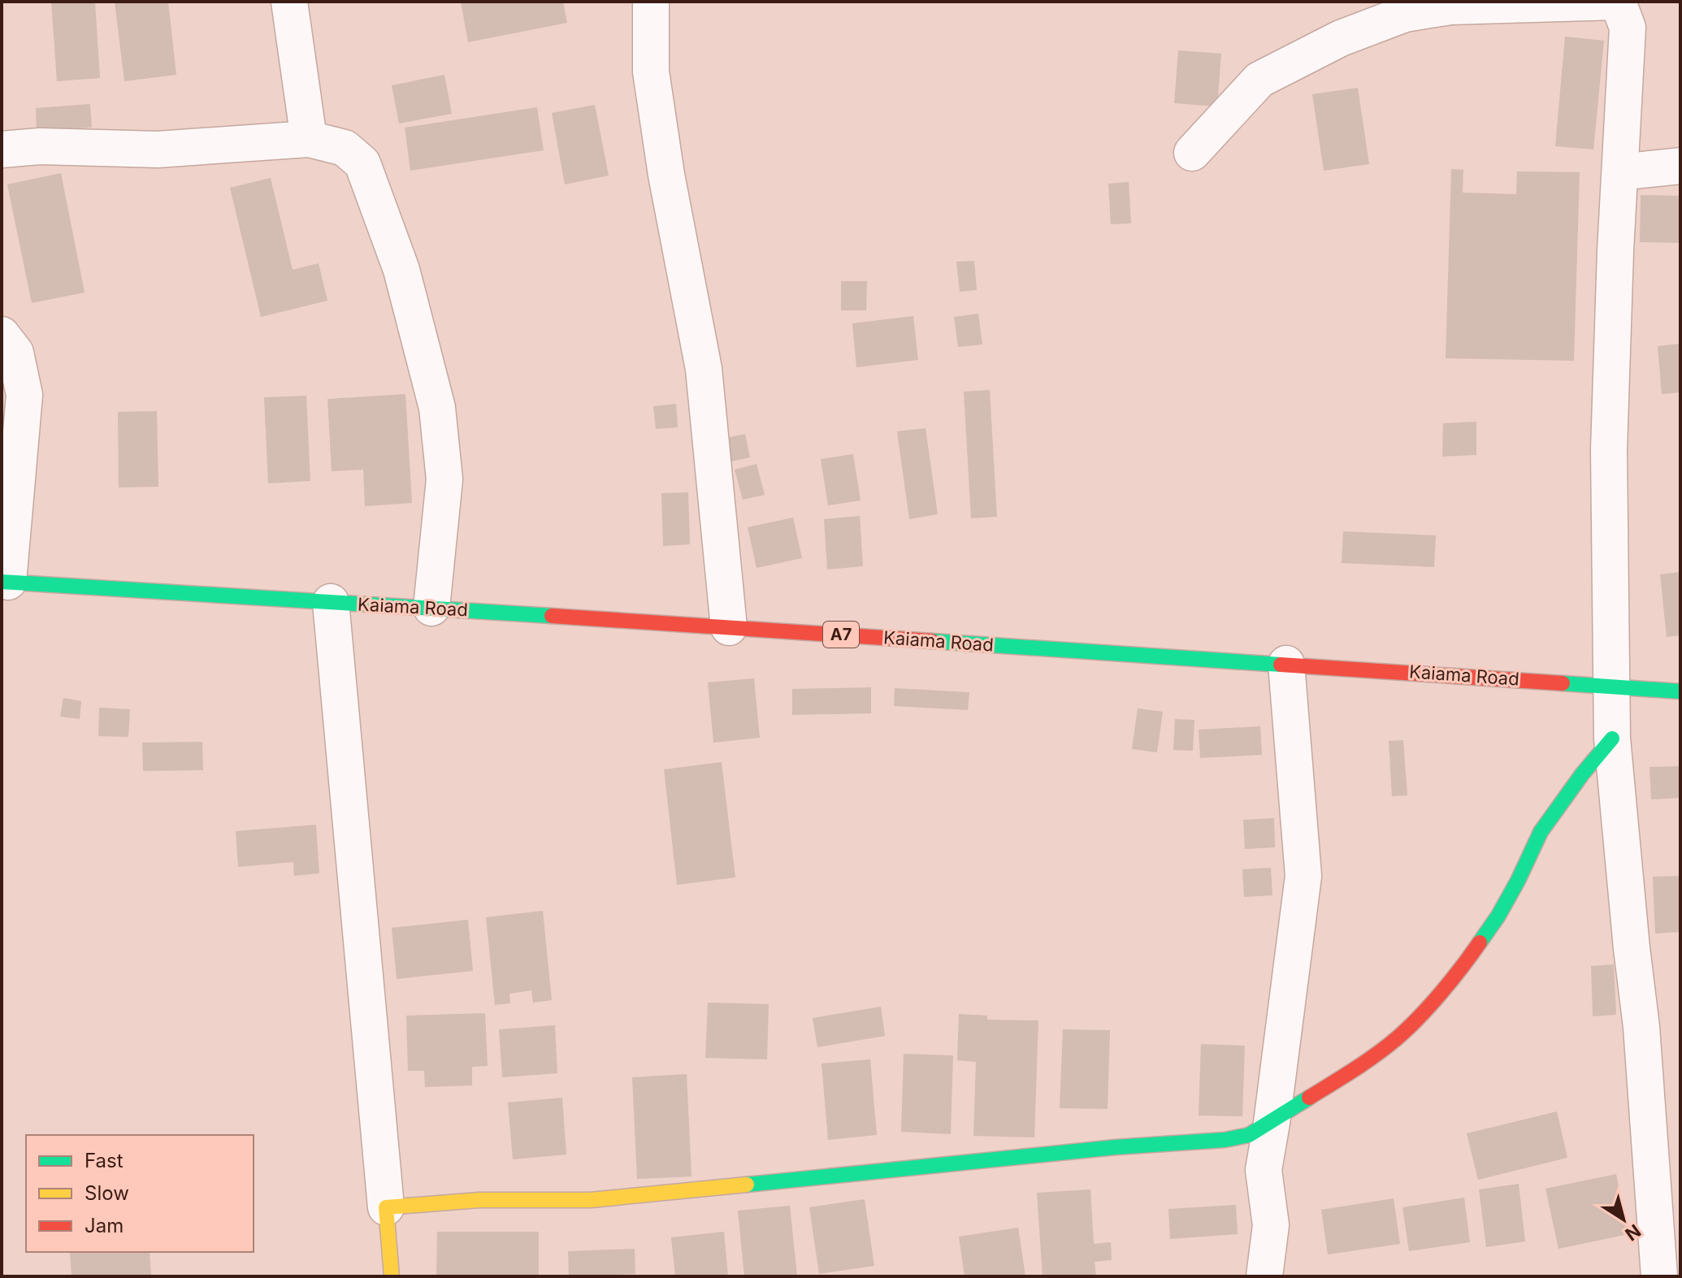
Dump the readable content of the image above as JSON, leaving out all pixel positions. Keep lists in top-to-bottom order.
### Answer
{
  "streets": {
    "main road": ["Kaiama Road", "A7"]
  },
  "legend": ["Fast", "Slow", "Jam"],
  "north": "bottom right"
}
